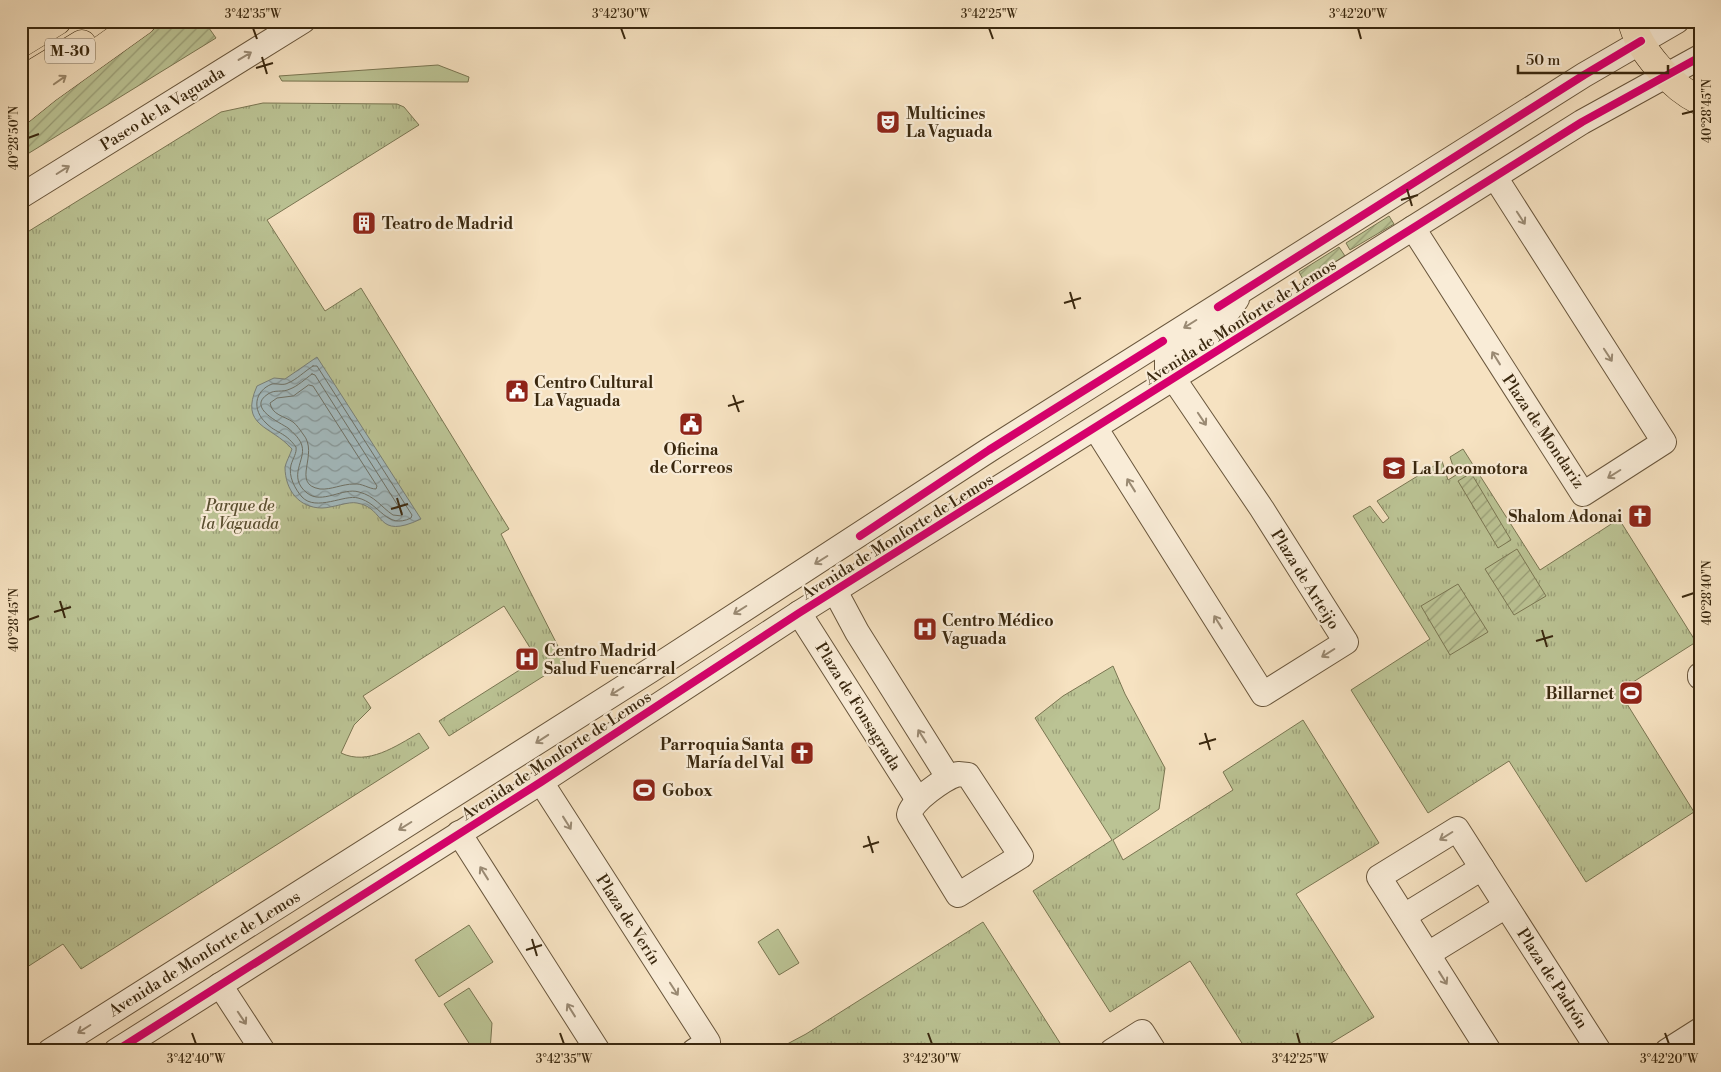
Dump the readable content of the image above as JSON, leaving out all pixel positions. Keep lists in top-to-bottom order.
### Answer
{
  "streets": {
    "main road": ["M-30"],
    "street": [
      "Paseo de la Vaguada",
      "Avenida de Monforte de Lemos",
      "Plaza de Mondariz",
      "Plaza de Arteijo",
      "Plaza de Fonsagrada",
      "Plaza de Verín",
      "Plaza de Padrón"
    ]
  },
  "crossings": [
    ["Avenida de Monforte de Lemos", "Plaza de Mondariz"],
    ["Avenida de Monforte de Lemos", "Plaza de Arteijo"],
    ["Avenida de Monforte de Lemos", "Plaza de Fonsagrada"],
    ["Avenida de Monforte de Lemos", "Plaza de Verín"]
  ],
  "one_way": ["Paseo de la Vaguada"],
  "parks": ["Parque de la Vaguada"],
  "places": {
    "theatre": ["Multicines La Vaguada"],
    "building": ["Teatro de Madrid"],
    "public building": ["Centro Cultural La Vaguada", "Oficina de Correos"],
    "school or university": ["La Locomotora"],
    "church": ["Shalom Adonai", "Parroquia Santa María del Val"],
    "hospital": ["Centro Médico Vaguada", "Centro Madrid Salud Fuencarral"],
    "sports": ["Billarnet", "Gobox"]
  },
  "scale_bar": "50 m",
  "coordinates": [
    "3°42'35\"W",
    "3°42'30\"W",
    "3°42'25\"W",
    "3°42'20\"W",
    "40°28'45\"N",
    "40°28'50\"N",
    "40°28'40\"N",
    "3°42'40\"W"
  ]
}
